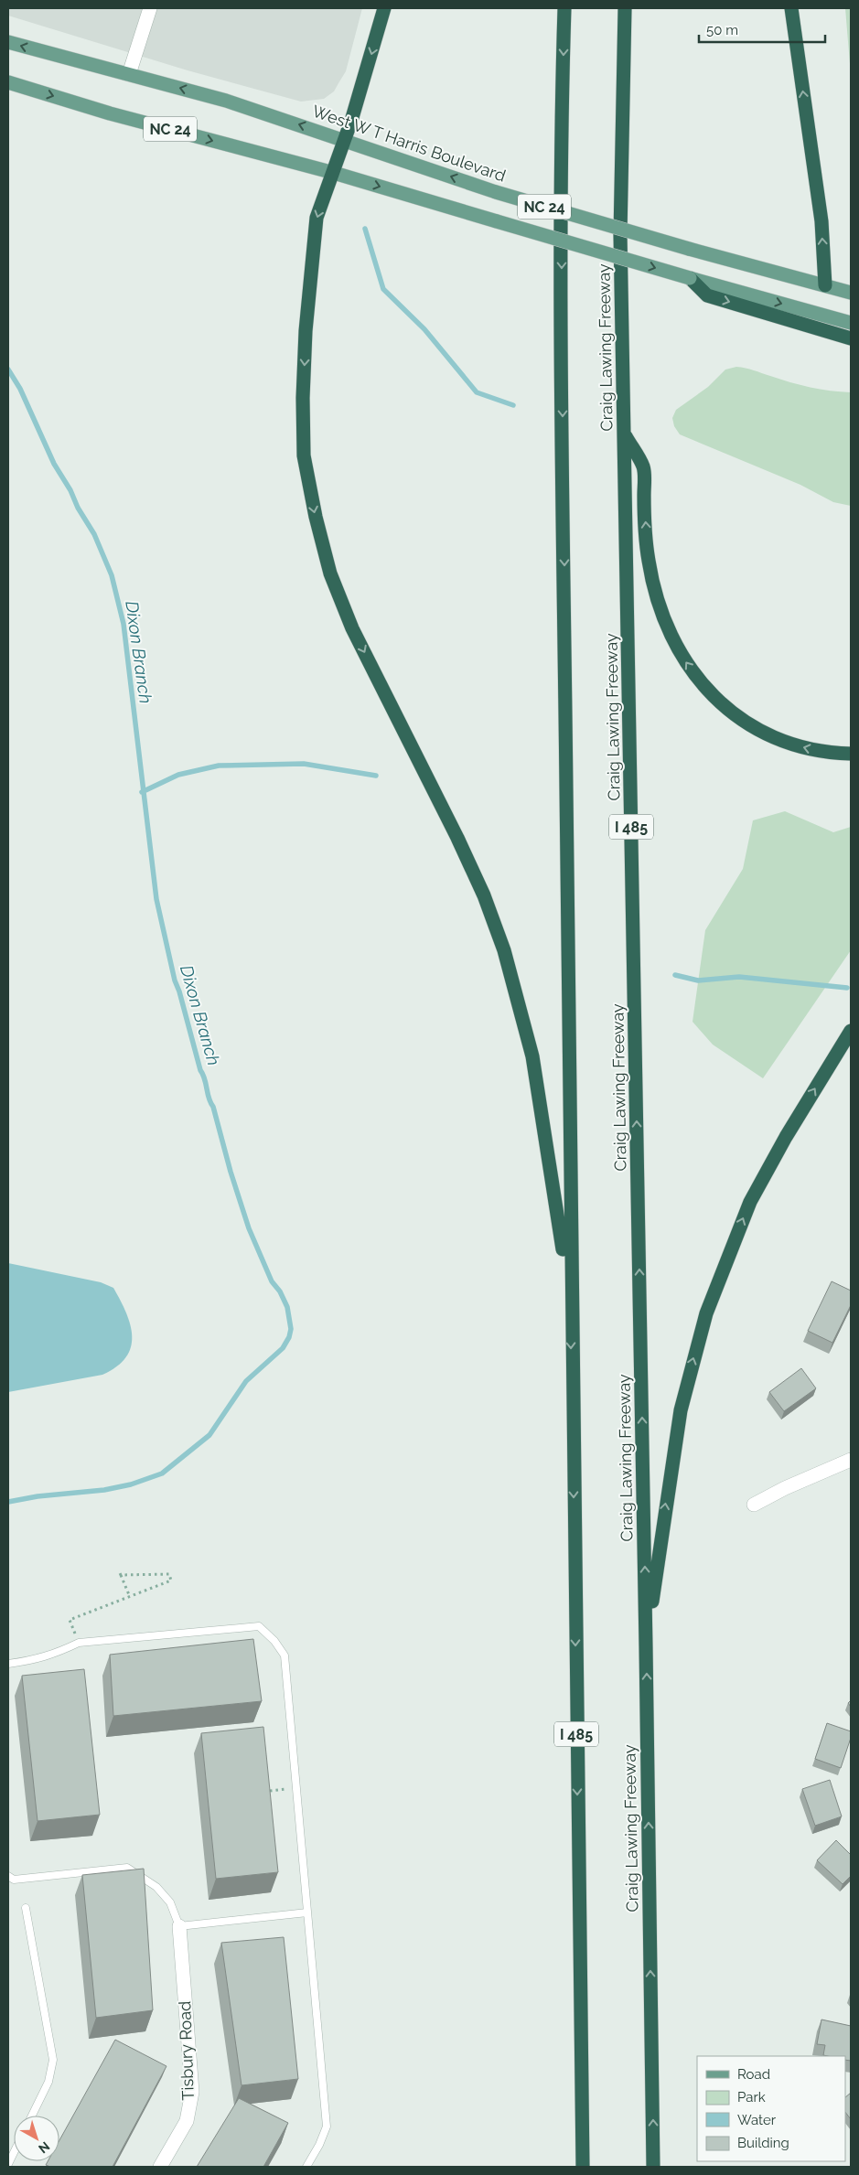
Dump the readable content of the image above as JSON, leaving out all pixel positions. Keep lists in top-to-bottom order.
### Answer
{
  "streets": {
    "highway": ["Craig Lawing Freeway", "I 485"],
    "main road": ["NC 24", "West W T Harris Boulevard"],
    "street": ["Tisbury Road"]
  },
  "water": ["Dixon Branch"],
  "legend": [
    "Road",
    "Park",
    "Water",
    "Building"
  ],
  "scale_bar": "50 m",
  "north": "bottom right"
}
